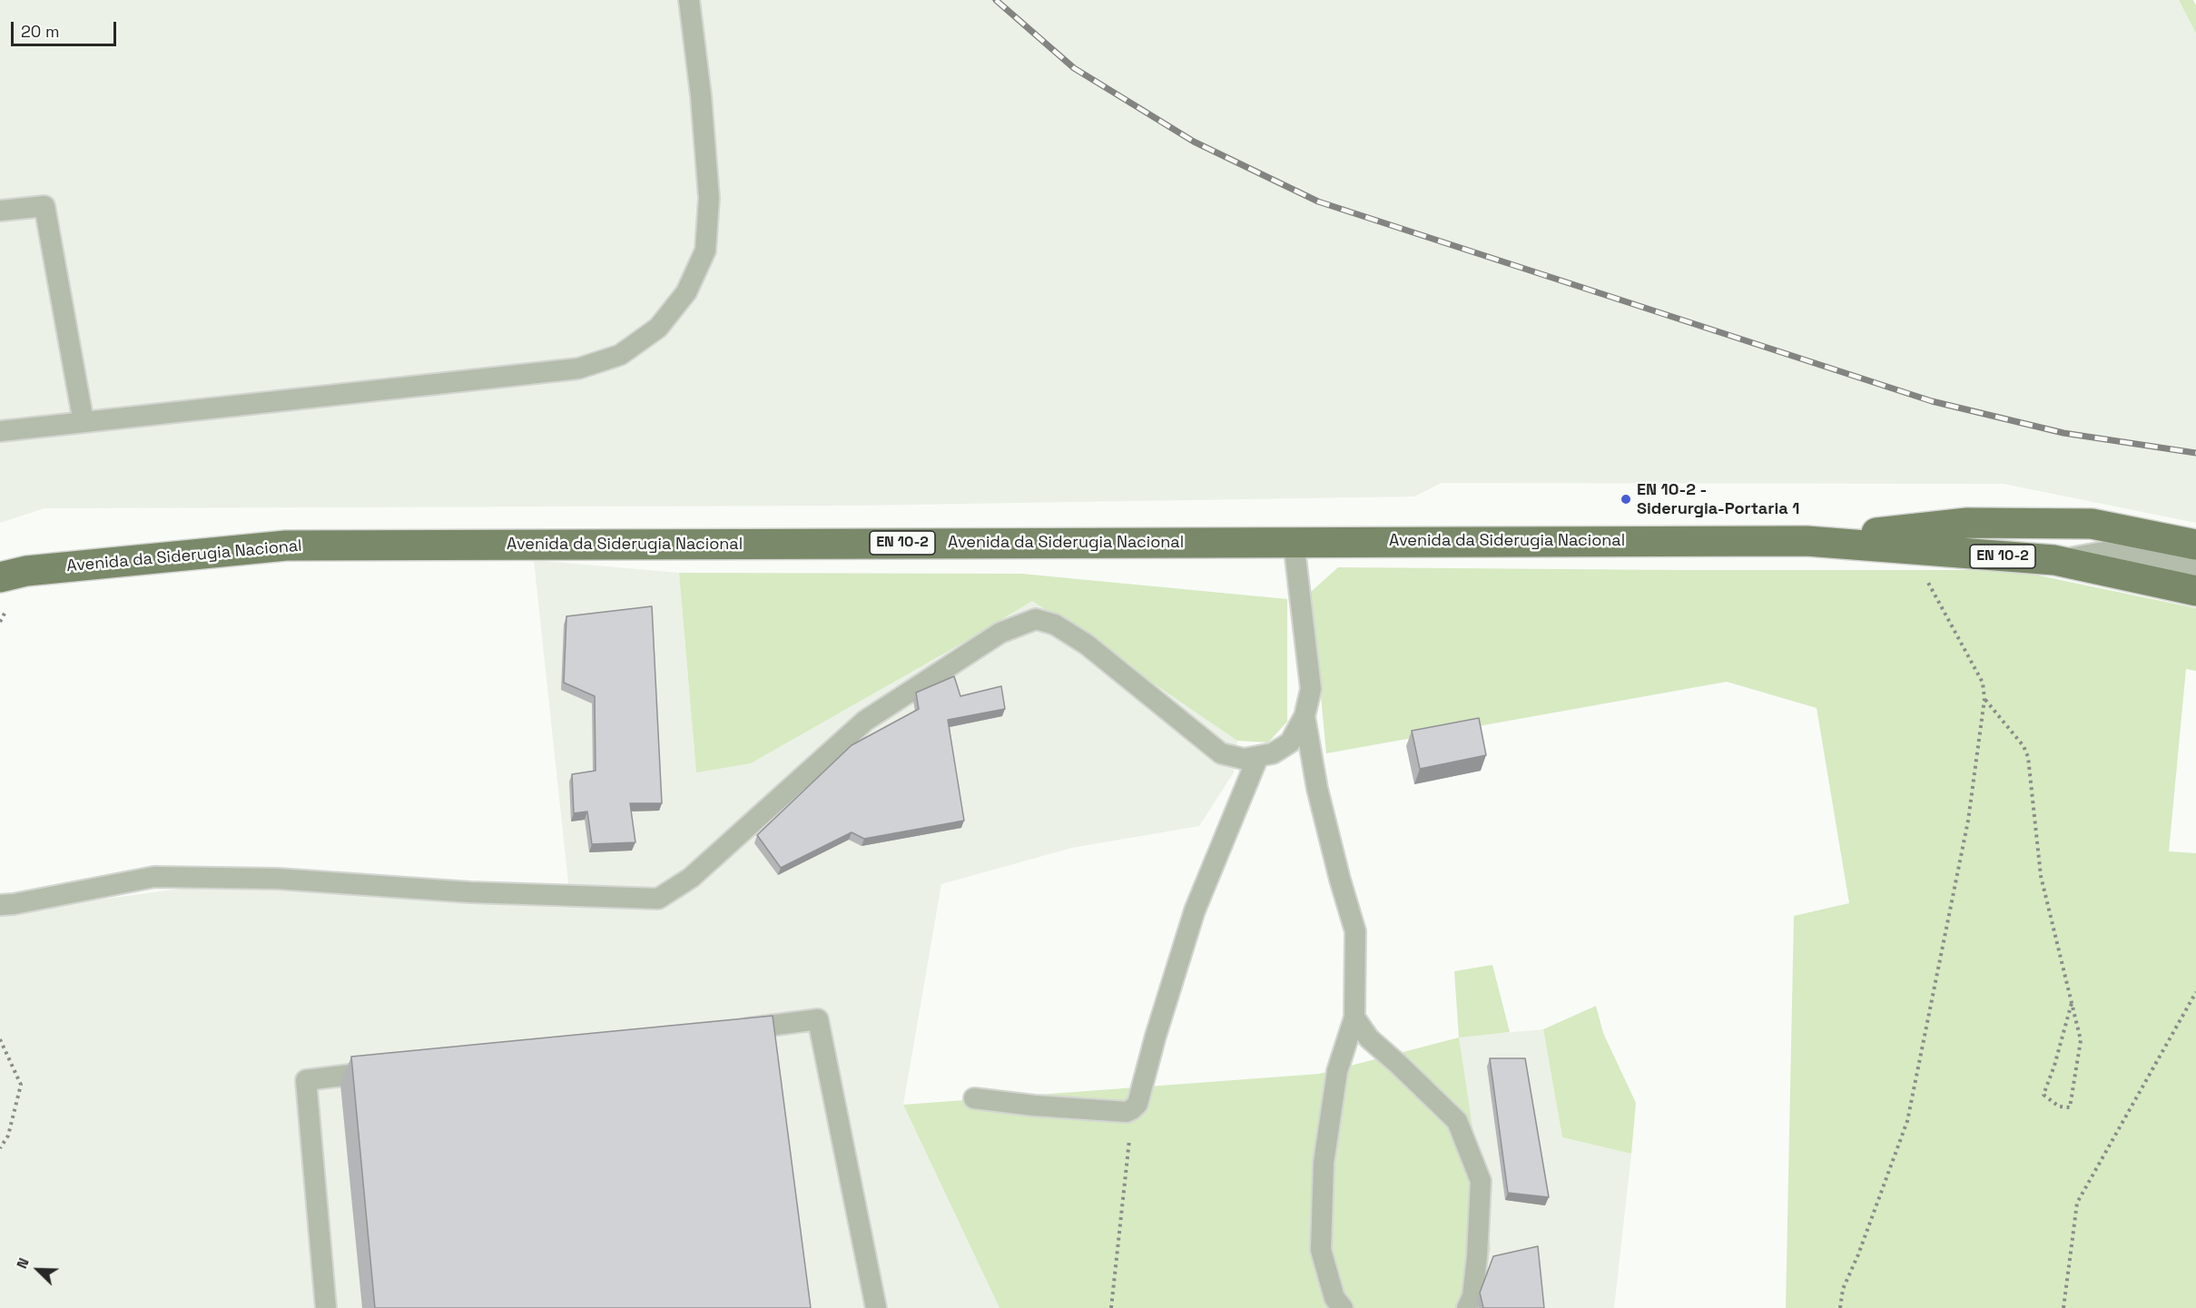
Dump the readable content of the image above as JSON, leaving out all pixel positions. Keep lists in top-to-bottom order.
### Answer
{
  "streets": {
    "main road": ["Avenida da Siderugia Nacional", "EN 10-2"]
  },
  "places": ["EN 10-2 - Siderurgia-Portaria 1"],
  "scale_bar": "20 m",
  "north": "top left"
}
